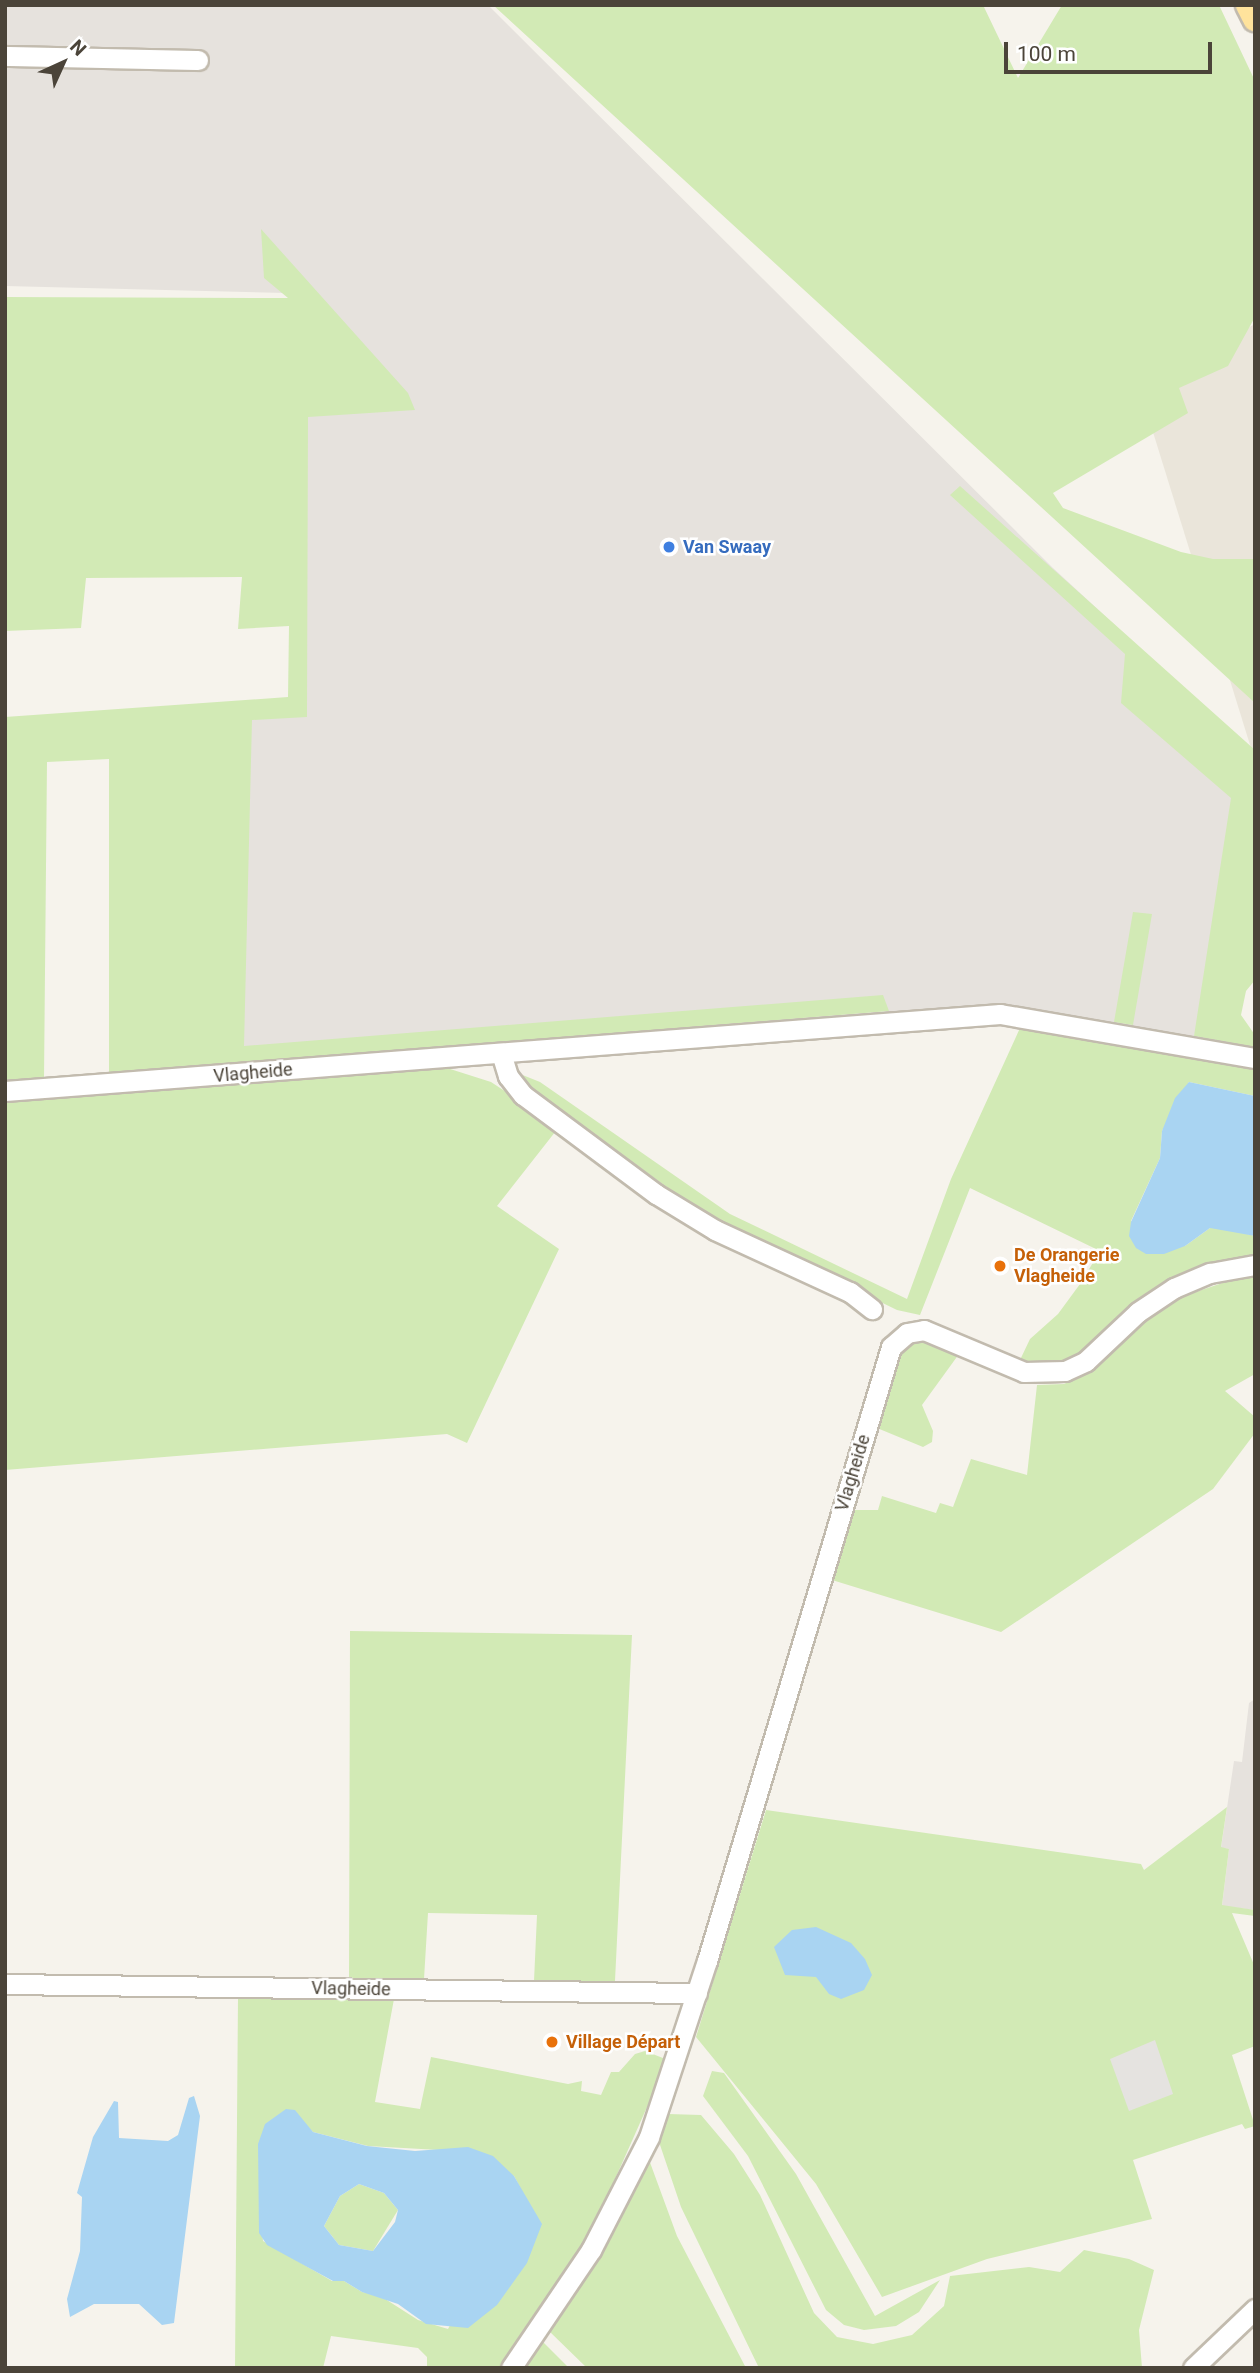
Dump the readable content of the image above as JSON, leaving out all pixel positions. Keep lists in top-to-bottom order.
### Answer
{
  "streets": {
    "street": ["Vlagheide"]
  },
  "places": ["Van Swaay", "De Orangerie Vlagheide", "Village Départ"],
  "scale_bar": "100 m",
  "north": "top right"
}
